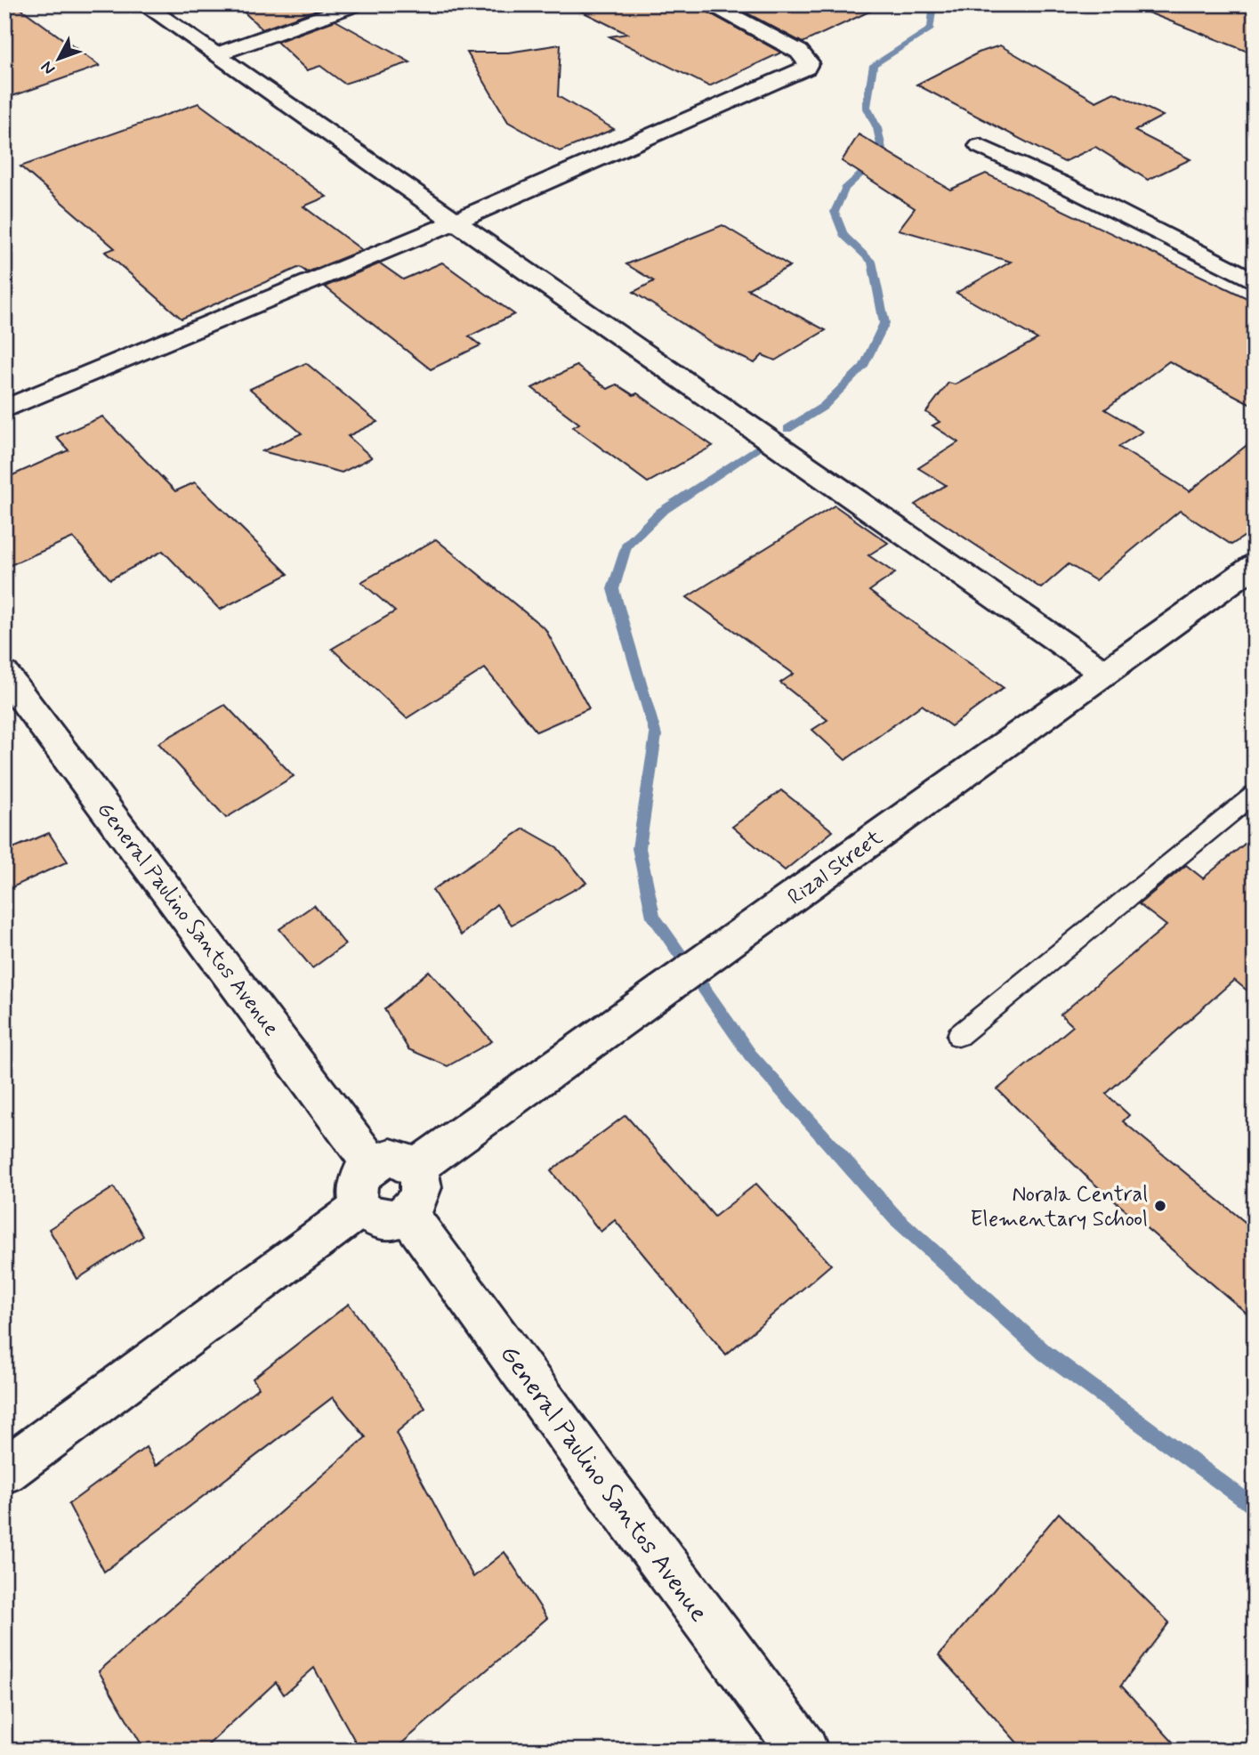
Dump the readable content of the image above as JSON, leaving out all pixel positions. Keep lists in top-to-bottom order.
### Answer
{
  "streets": {
    "street": ["Rizal Street", "General Paulino Santos Avenue"]
  },
  "crossings": [
    ["Rizal Street", "General Paulino Santos Avenue"]
  ],
  "places": ["Norala Central Elementary School"],
  "north": "bottom left"
}
